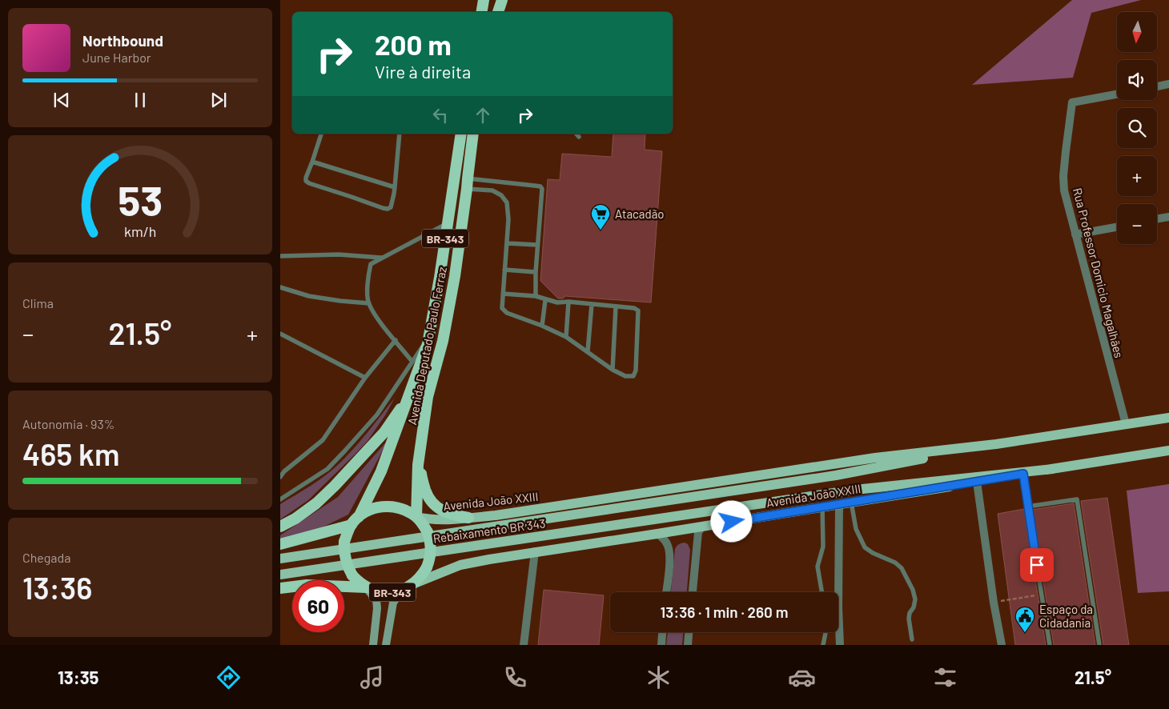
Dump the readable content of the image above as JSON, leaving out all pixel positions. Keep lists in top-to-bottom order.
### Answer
{
  "streets": {
    "highway": ["BR-343", "Avenida Deputado Paulo Ferraz"],
    "main road": ["Avenida João XXIII", "Rebaixamento BR 343"],
    "street": ["Rua Professor Domicio Magalhães"]
  },
  "crossings": [
    ["BR-343", "Avenida Deputado Paulo Ferraz"],
    ["BR-343", "Avenida João XXIII"],
    ["Rua Professor Domicio Magalhães", "Avenida João XXIII"],
    ["Avenida Deputado Paulo Ferraz", "Avenida João XXIII"],
    ["Avenida João XXIII", "Rebaixamento BR 343"]
  ],
  "places": {
    "supermarket": ["Atacadão"],
    "public building": ["Espaço da Cidadania"]
  },
  "north": "bottom",
  "page": {
    "map_buttons": ["+", "−"],
    "turn": ["200 m", "Vire à direita"],
    "song": ["Northbound", "June Harbor"],
    "tile": [
      "Clima",
      ["Autonomia · 93%", "465 km"],
      ["Chegada", "13:36"]
    ],
    "heat": ["−", "21.5°", "+"],
    "limit": "60",
    "trip": "13:36 · 1 min · 260 m",
    "tabs": ["13:35", "21.5°"],
    "gauge": ["53", "km/h"]
  }
}
